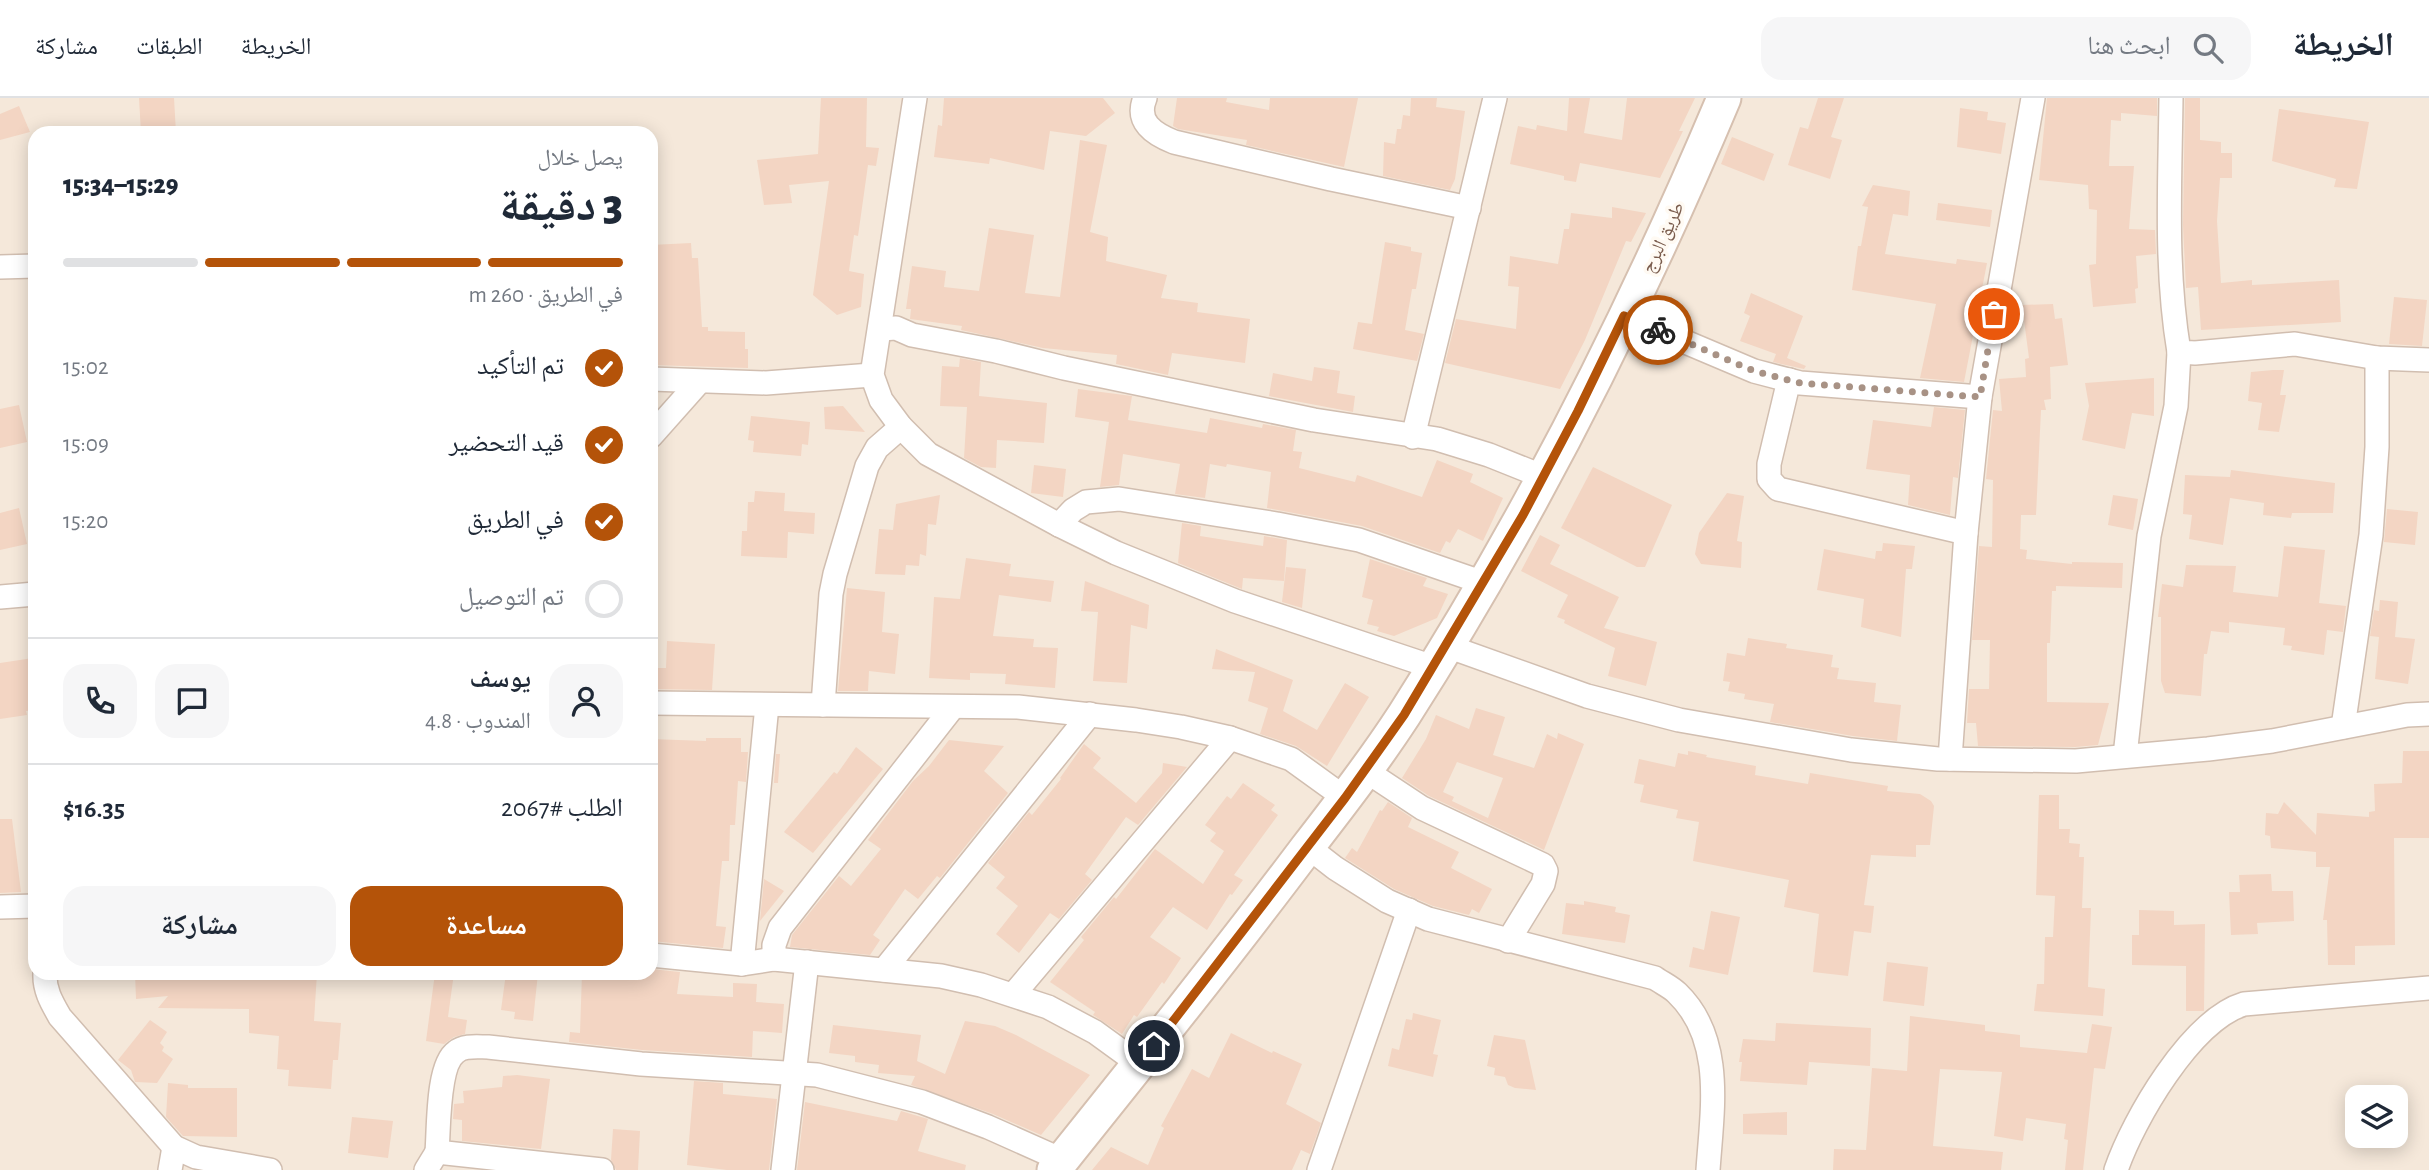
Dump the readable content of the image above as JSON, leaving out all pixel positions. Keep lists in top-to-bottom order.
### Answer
{
  "streets": {
    "street": ["طريق البرج"]
  },
  "page": {
    "header": "الخريطة",
    "search": "ابحث هنا",
    "nav": ["الخريطة", "الطبقات", "مشاركة"],
    "heading": ["3 دقيقة", "يصل خلال", "15:29–15:34"],
    "panel": [
      "يوسف",
      "المندوب · 4.8",
      "الطلب #2067",
      "$16.35"
    ],
    "bar": "في الطريق · 260 m",
    "list": [
      ["تم التأكيد", "15:02"],
      ["قيد التحضير", "15:09"],
      ["في الطريق", "15:20"],
      "تم التوصيل"
    ],
    "buttons": ["مساعدة", "مشاركة"]
  }
}
